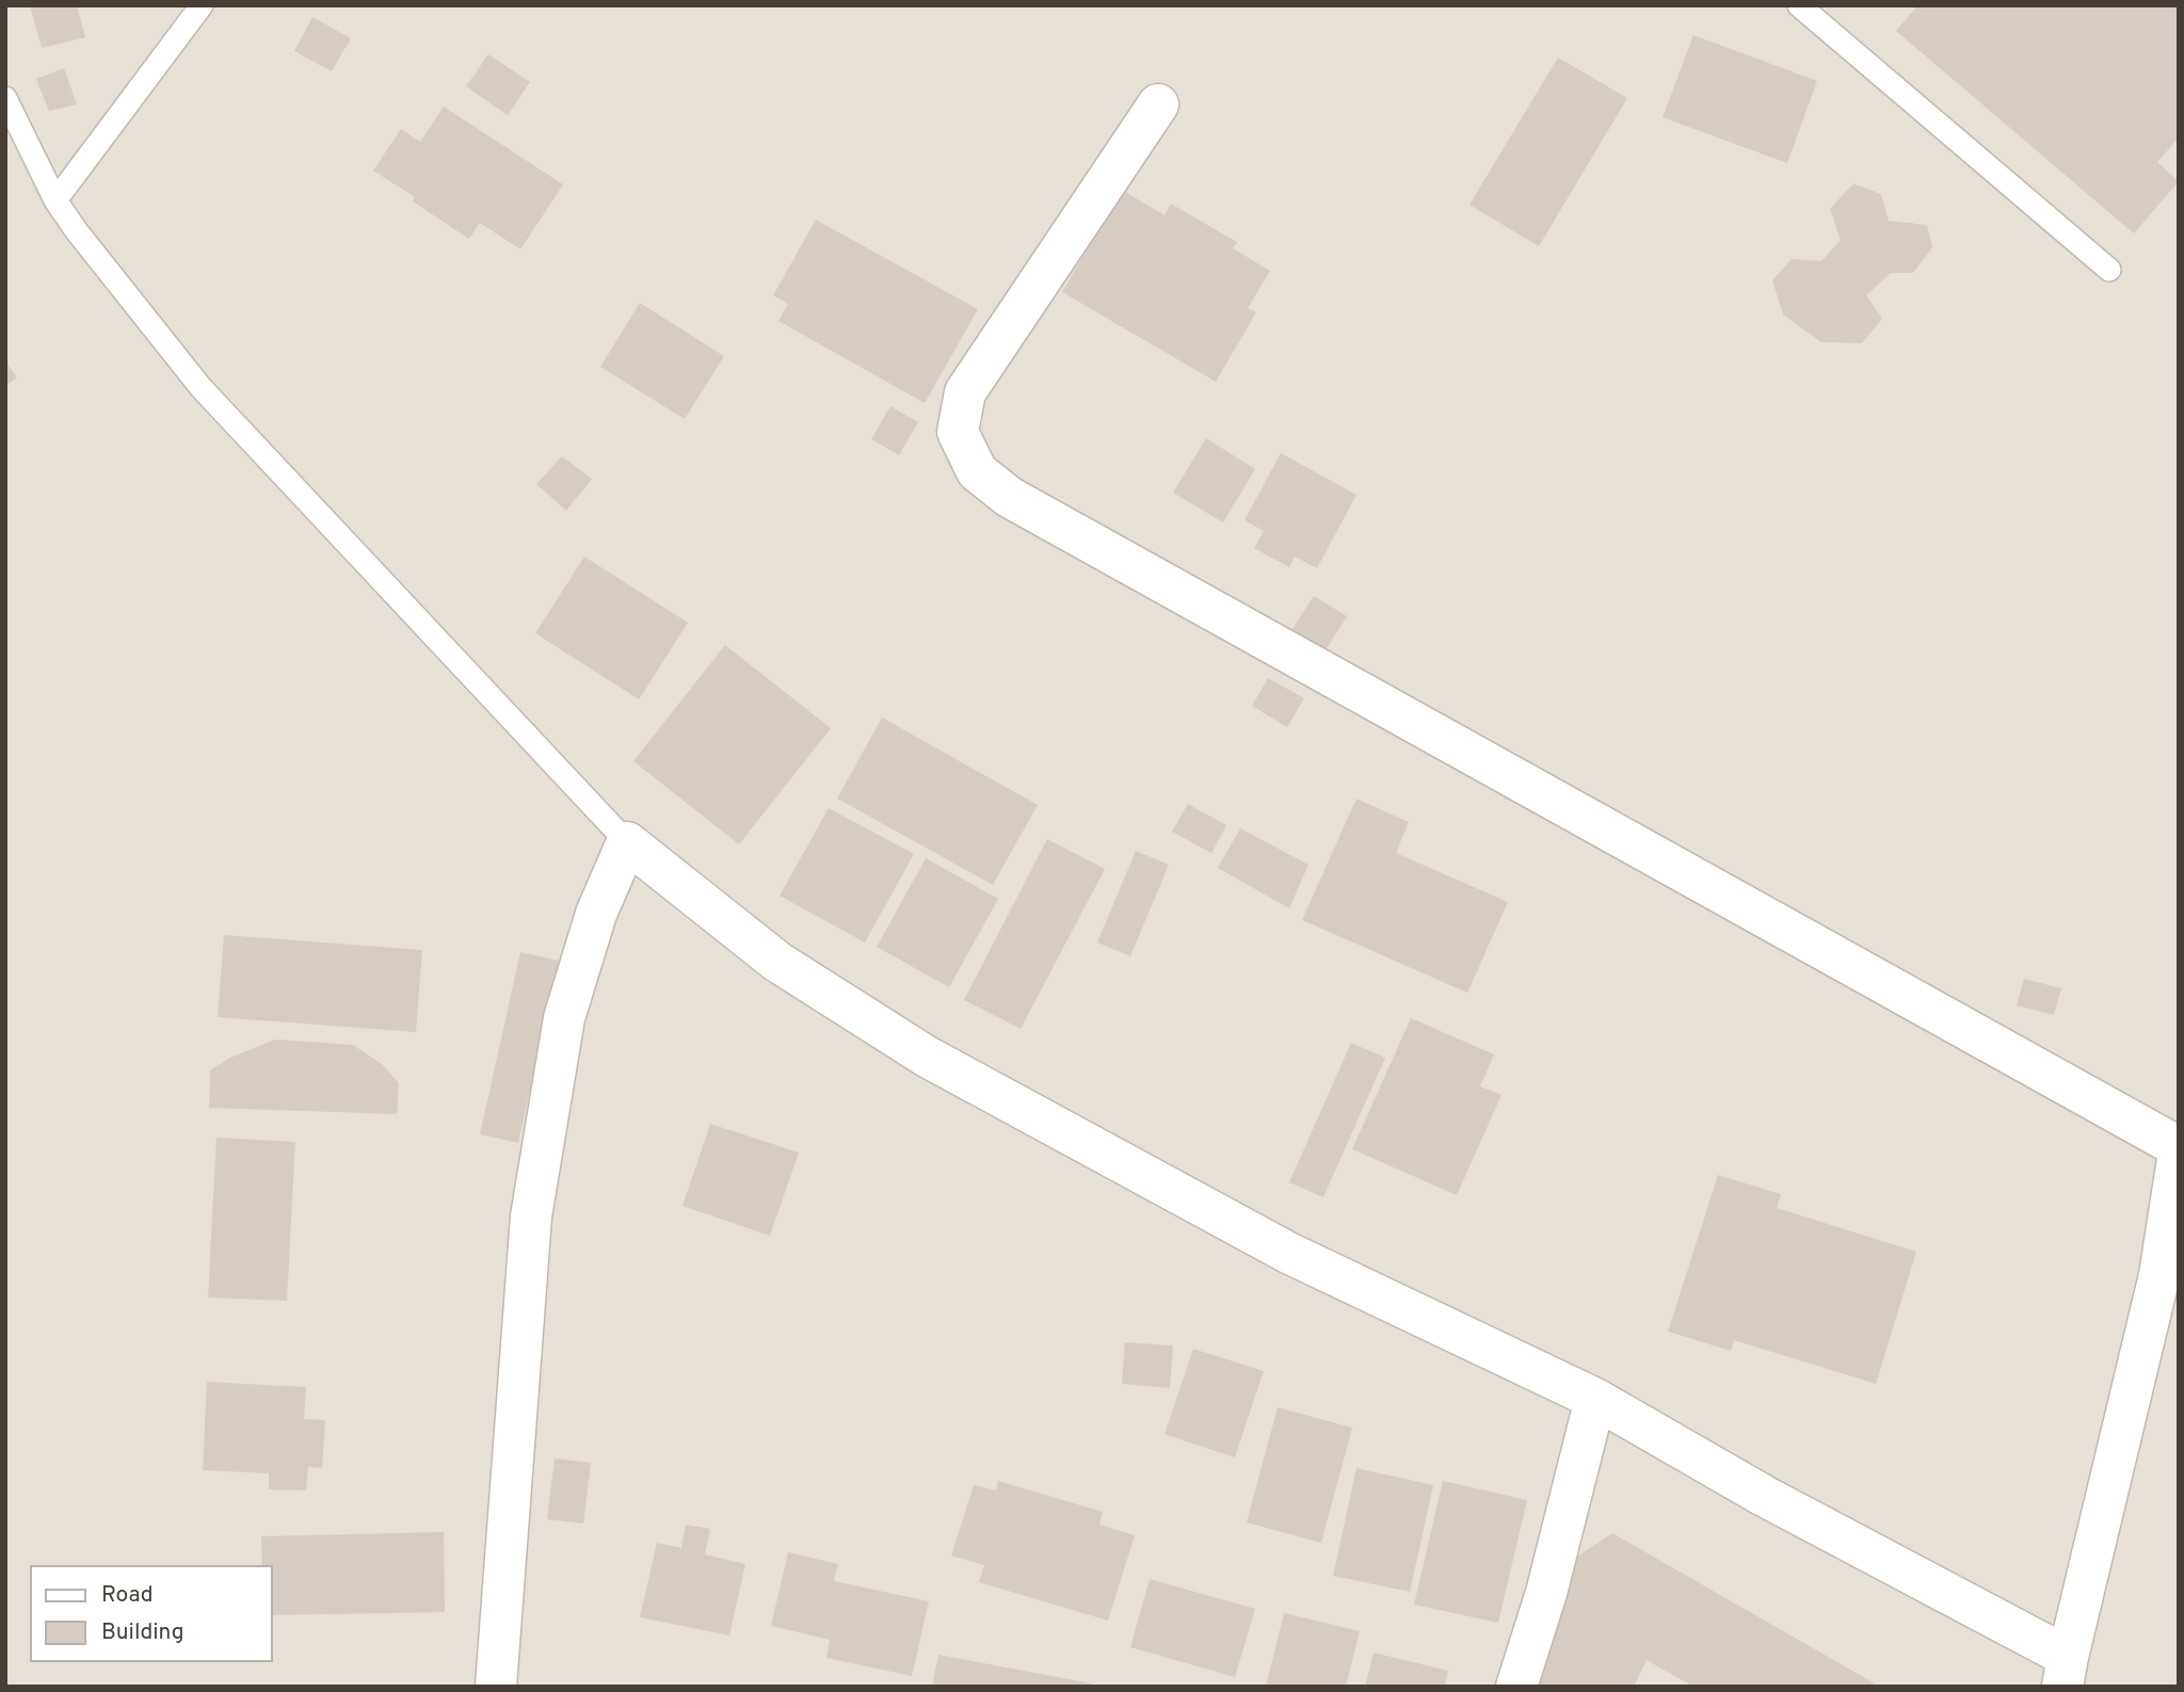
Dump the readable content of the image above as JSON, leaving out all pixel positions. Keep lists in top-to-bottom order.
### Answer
{
  "legend": ["Road", "Building"]
}
